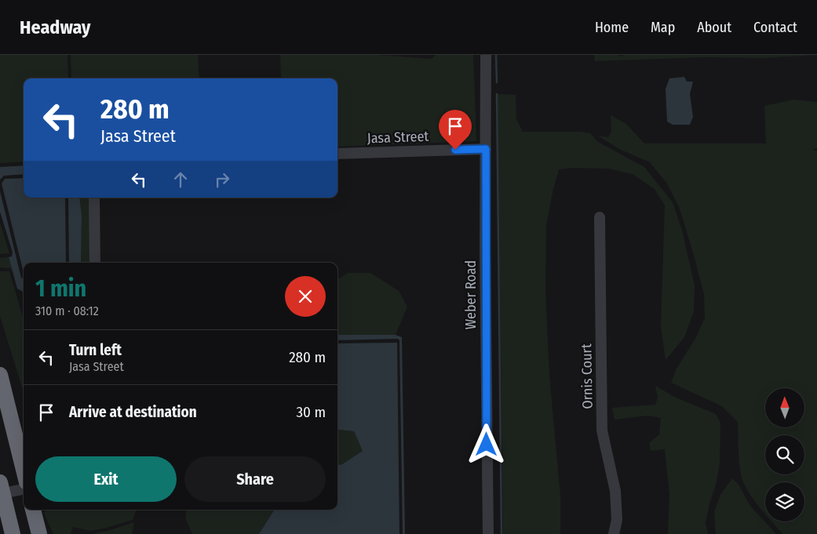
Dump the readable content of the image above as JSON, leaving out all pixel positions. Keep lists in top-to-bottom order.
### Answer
{
  "streets": {
    "street": ["Jasa Street", "Weber Road", "Ornis Court"]
  },
  "crossings": [
    ["Jasa Street", "Weber Road"]
  ],
  "north": "top",
  "page": {
    "header": "Headway",
    "nav": [
      "Home",
      "Map",
      "About",
      "Contact"
    ],
    "turn": ["280 m", "Jasa Street"],
    "heading": ["1 min", "310 m · 08:12"],
    "list": [
      {
        "name": "Turn left",
        "note": "Jasa Street",
        "value": "280 m"
      },
      {
        "name": "Arrive at destination",
        "value": "30 m"
      }
    ],
    "buttons": ["Exit", "Share"]
  }
}
